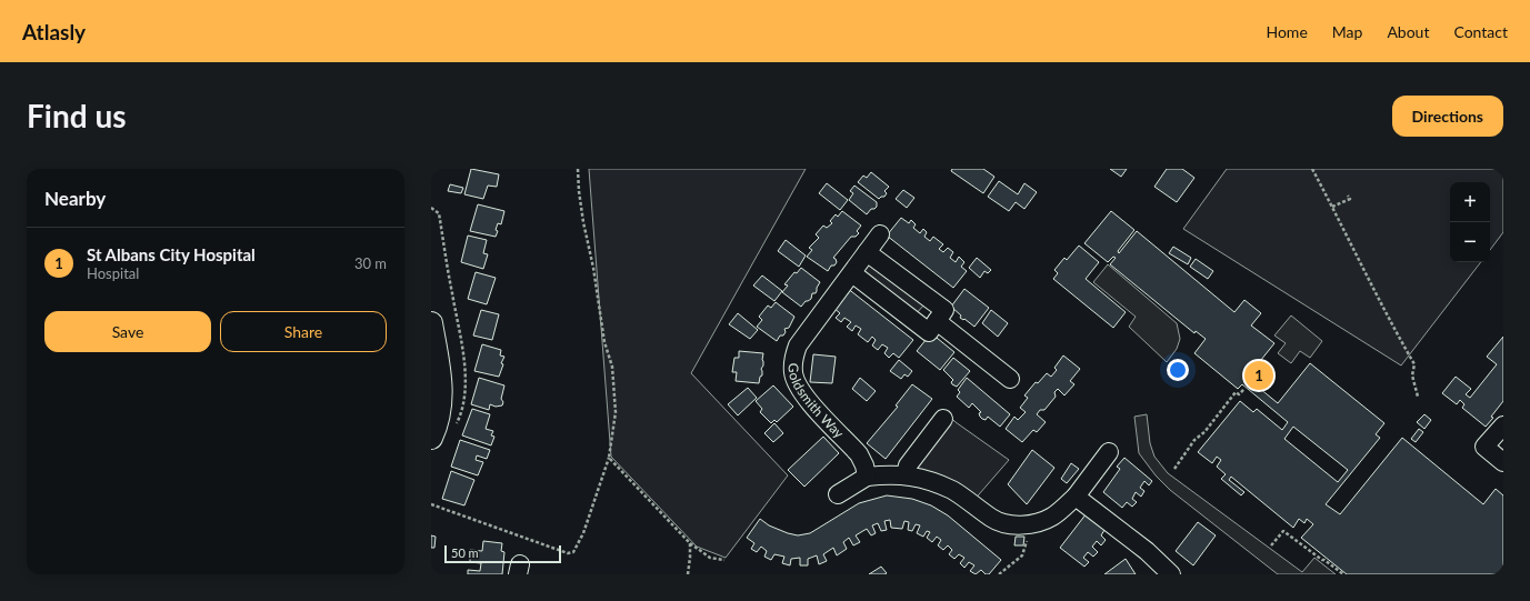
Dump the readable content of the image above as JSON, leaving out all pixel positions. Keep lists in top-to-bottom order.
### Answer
{
  "streets": {
    "street": ["Goldsmith Way"]
  },
  "scale_bar": "50 m",
  "page": {
    "header": "Atlasly",
    "nav": [
      "Home",
      "Map",
      "About",
      "Contact"
    ],
    "buttons": [
      "Directions",
      ["Save", "Share"]
    ],
    "title": "Find us",
    "heading": "Nearby",
    "map_buttons": ["+", "−"],
    "list": [
      {
        "mark": "1",
        "name": "St Albans City Hospital",
        "note": "Hospital",
        "value": "30 m"
      }
    ],
    "pins": "1",
    "scale": "50 m"
  }
}
